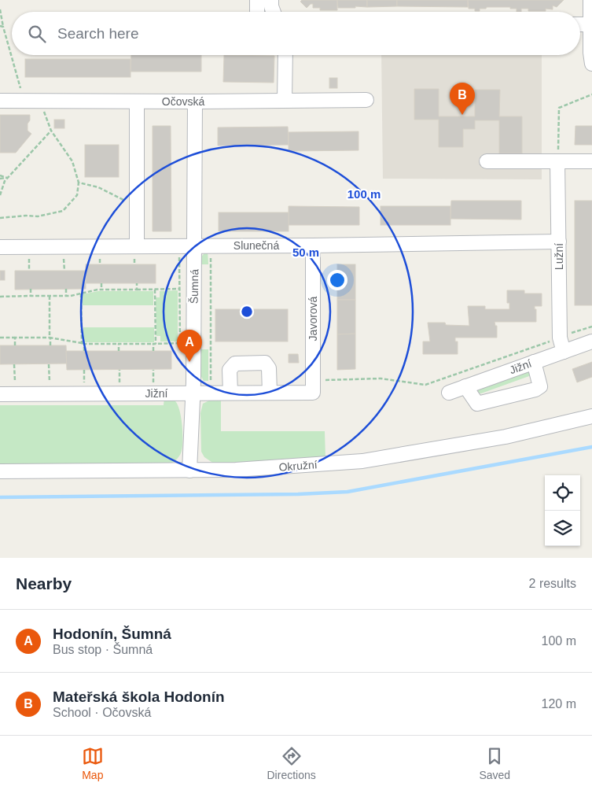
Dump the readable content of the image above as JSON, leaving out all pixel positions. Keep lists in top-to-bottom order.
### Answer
{
  "streets": {
    "street": [
      "Očovská",
      "Slunečná",
      "Lužní",
      "Šumná",
      "Javorová",
      "Jižní",
      "Okružní"
    ]
  },
  "crossings": [
    ["Očovská", "Šumná"],
    ["Slunečná", "Lužní"],
    ["Slunečná", "Šumná"],
    ["Slunečná", "Javorová"],
    ["Lužní", "Jižní"],
    ["Šumná", "Jižní"],
    ["Šumná", "Okružní"],
    ["Javorová", "Jižní"]
  ],
  "page": {
    "search": "Search here",
    "pins": ["B", "A"],
    "heading": ["Nearby", "2 results"],
    "list": [
      {
        "mark": "A",
        "name": "Hodonín, Šumná",
        "note": "Bus stop · Šumná",
        "value": "100 m"
      },
      {
        "mark": "B",
        "name": "Mateřská škola Hodonín",
        "note": "School · Očovská",
        "value": "120 m"
      }
    ],
    "nav": ["Map", "Directions", "Saved"]
  },
  "rings": ["100 m", "50 m"]
}
